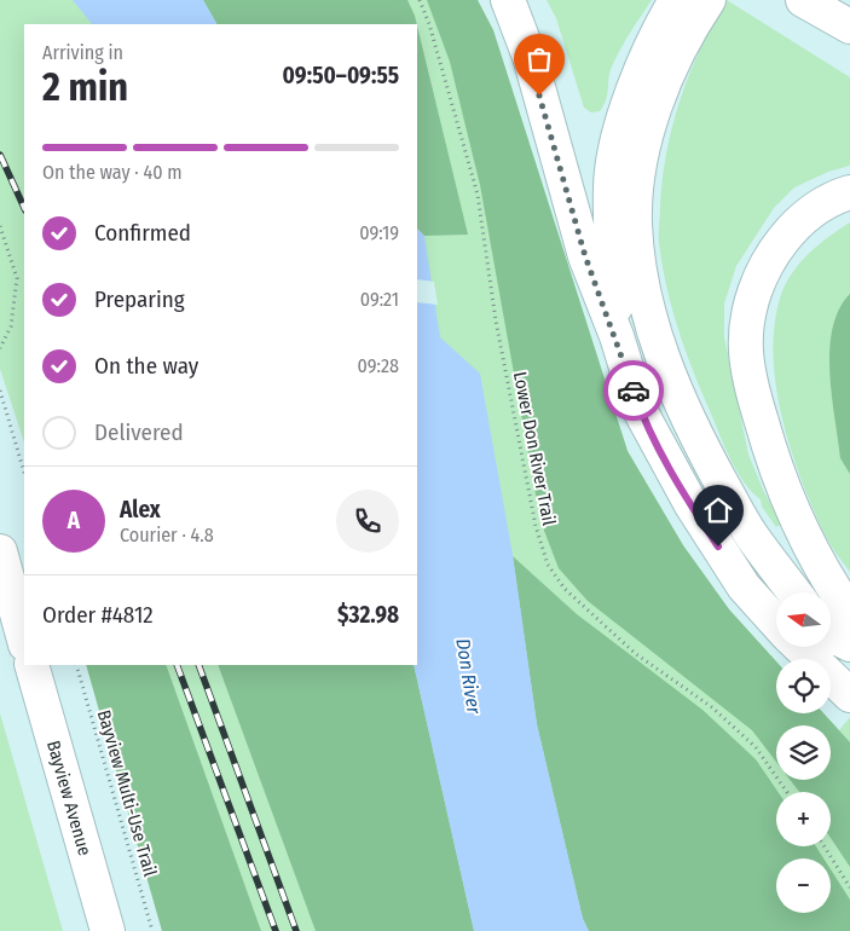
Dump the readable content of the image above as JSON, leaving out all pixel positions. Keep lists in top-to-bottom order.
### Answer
{
  "streets": {
    "main road": ["Bayview Avenue"],
    "path": ["Lower Don River Trail", "Bayview Multi-Use Trail"]
  },
  "water": ["Don River"],
  "north": "left",
  "page": {
    "heading": ["2 min", "Arriving in", "09:50–09:55"],
    "panel": [
      "Alex",
      "Courier · 4.8",
      "Order #4812",
      "$32.98"
    ],
    "bar": "On the way · 40 m",
    "list": [
      ["Confirmed", "09:19"],
      ["Preparing", "09:21"],
      ["On the way", "09:28"],
      "Delivered"
    ],
    "round": "A",
    "map_buttons": ["+", "−"]
  }
}
